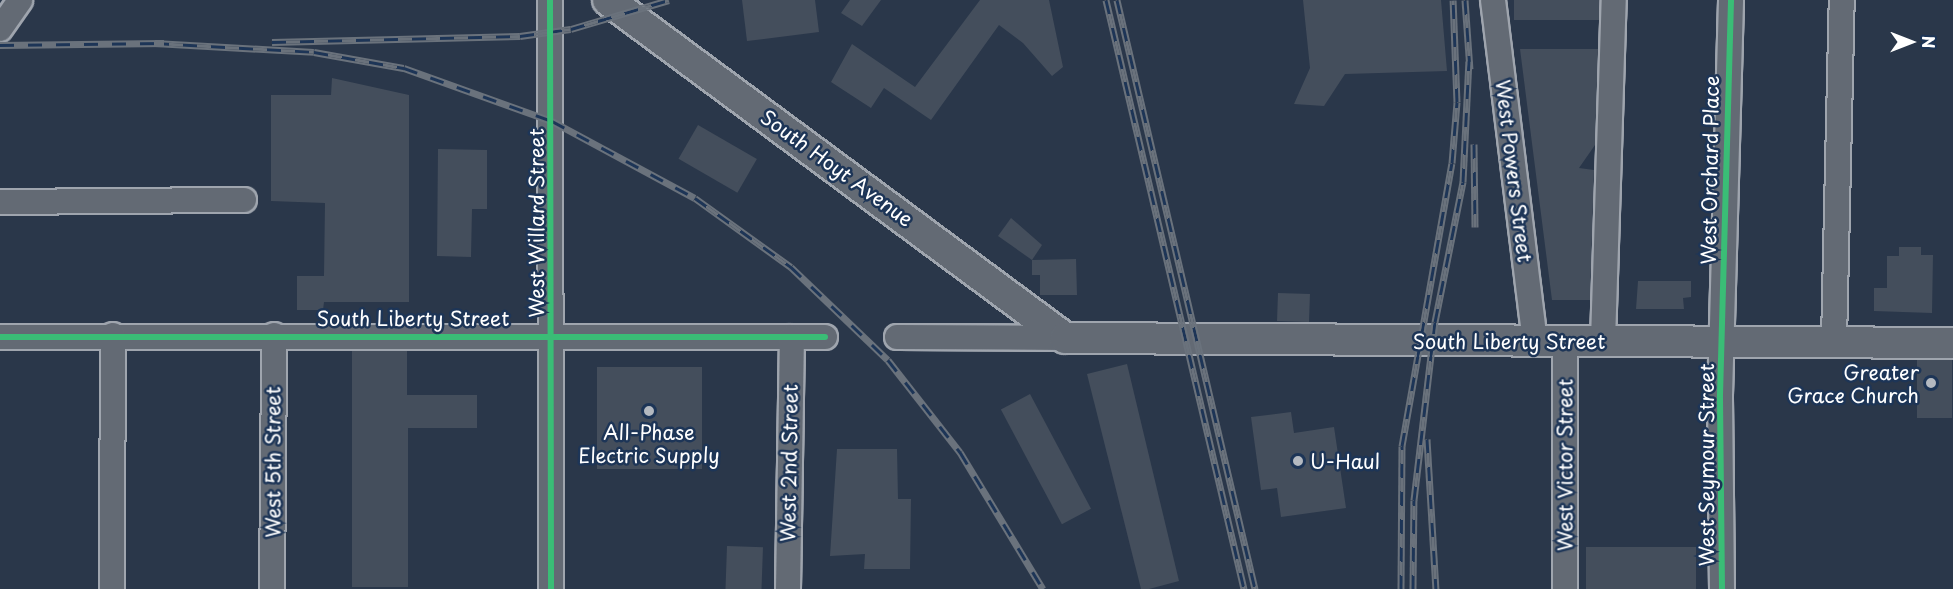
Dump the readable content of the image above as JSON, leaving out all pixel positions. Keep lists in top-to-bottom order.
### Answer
{
  "streets": {
    "main road": ["South Hoyt Avenue", "South Liberty Street"],
    "street": [
      "West Orchard Place",
      "West Powers Street",
      "West Willard Street",
      "West 5th Street",
      "West 2nd Street",
      "West Victor Street",
      "West Seymour Street"
    ]
  },
  "crossings": [
    ["South Hoyt Avenue", "South Liberty Street"],
    ["West Orchard Place", "South Liberty Street"],
    ["West Orchard Place", "West Seymour Street"],
    ["West Powers Street", "South Liberty Street"],
    ["West Willard Street", "South Liberty Street"],
    ["South Liberty Street", "West 5th Street"],
    ["South Liberty Street", "West 2nd Street"],
    ["South Liberty Street", "West Victor Street"],
    ["South Liberty Street", "West Seymour Street"]
  ],
  "places": ["Greater Grace Church", "All-Phase Electric Supply", "U-Haul"],
  "north": "right"
}
